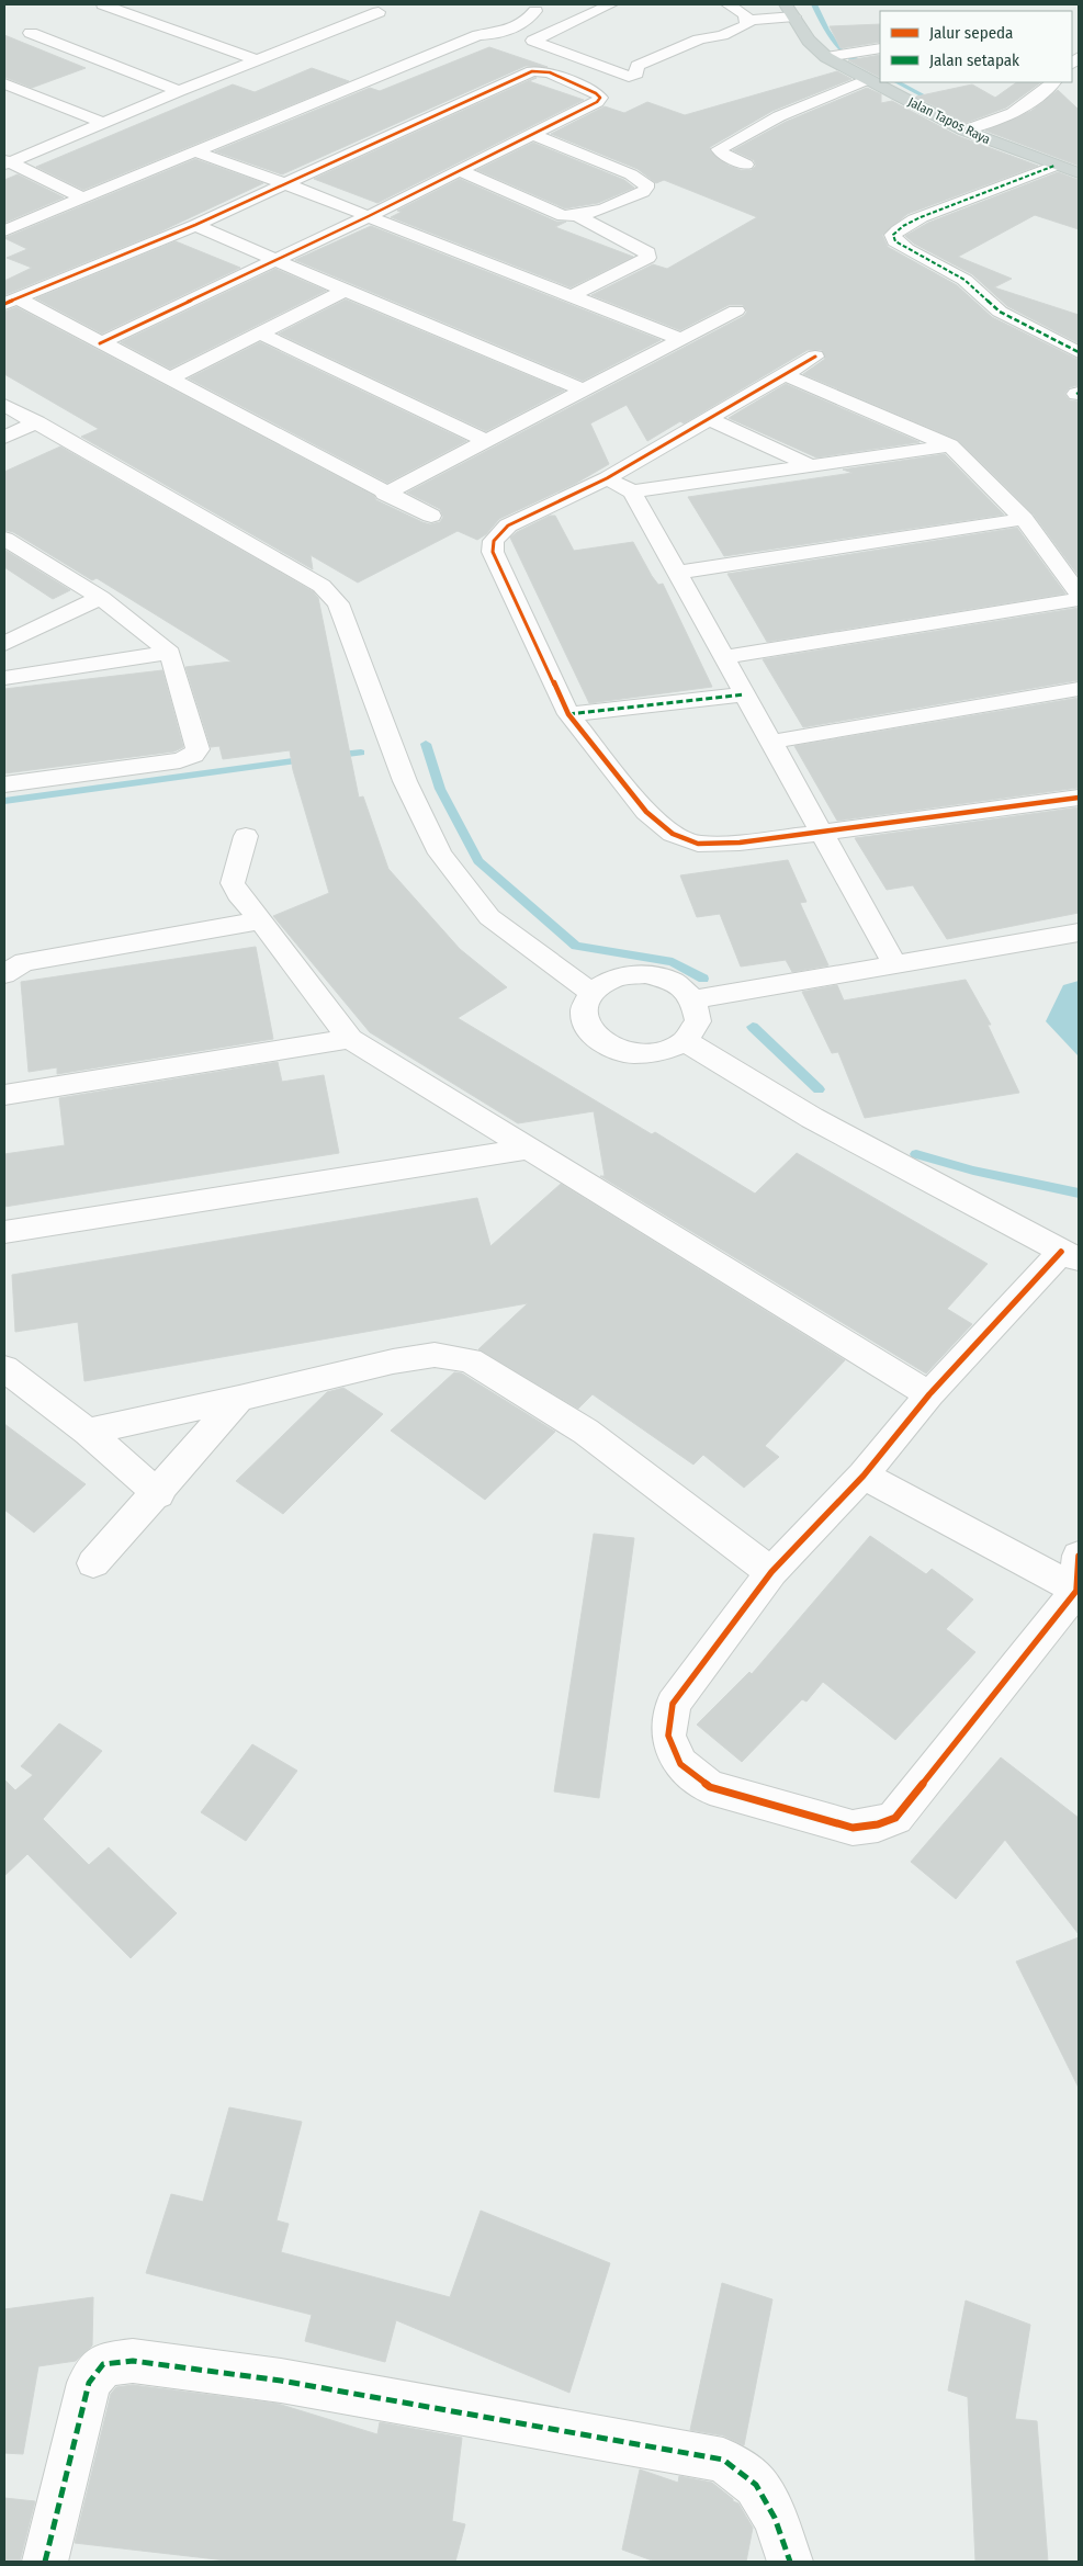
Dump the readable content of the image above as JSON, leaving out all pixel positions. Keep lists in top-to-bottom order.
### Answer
{
  "streets": {
    "main road": ["Jalan Tapos Raya"]
  },
  "legend": ["Jalur sepeda", "Jalan setapak"]
}
